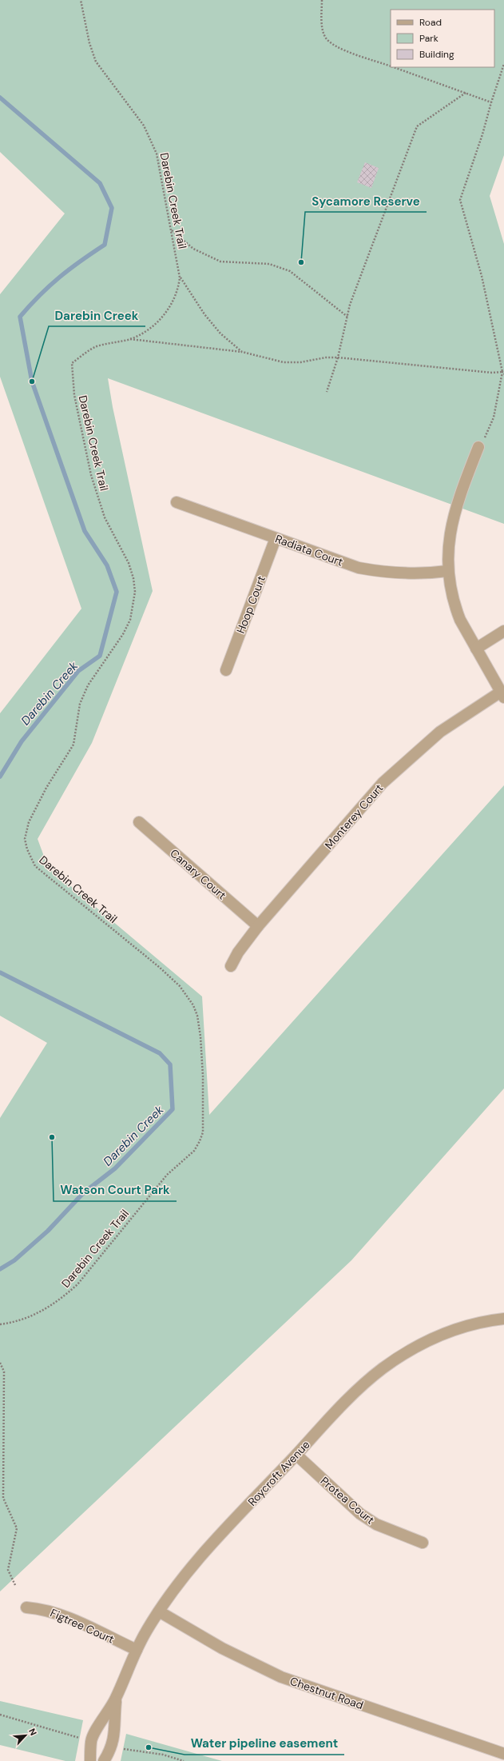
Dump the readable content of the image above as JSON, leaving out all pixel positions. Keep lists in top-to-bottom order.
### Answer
{
  "streets": {
    "street": [
      "Radiata Court",
      "Hoop Court",
      "Monterey Court",
      "Canary Court",
      "Roycroft Avenue",
      "Protea Court",
      "Figtree Court",
      "Chestnut Road"
    ],
    "path": ["Darebin Creek Trail"]
  },
  "crossings": [
    ["Radiata Court", "Hoop Court"],
    ["Monterey Court", "Canary Court"],
    ["Roycroft Avenue", "Protea Court"],
    ["Roycroft Avenue", "Figtree Court"],
    ["Roycroft Avenue", "Chestnut Road"]
  ],
  "water": ["Darebin Creek"],
  "places": [
    "Sycamore Reserve",
    "Darebin Creek",
    "Watson Court Park",
    "Water pipeline easement"
  ],
  "legend": ["Road", "Park", "Building"],
  "north": "top right"
}
